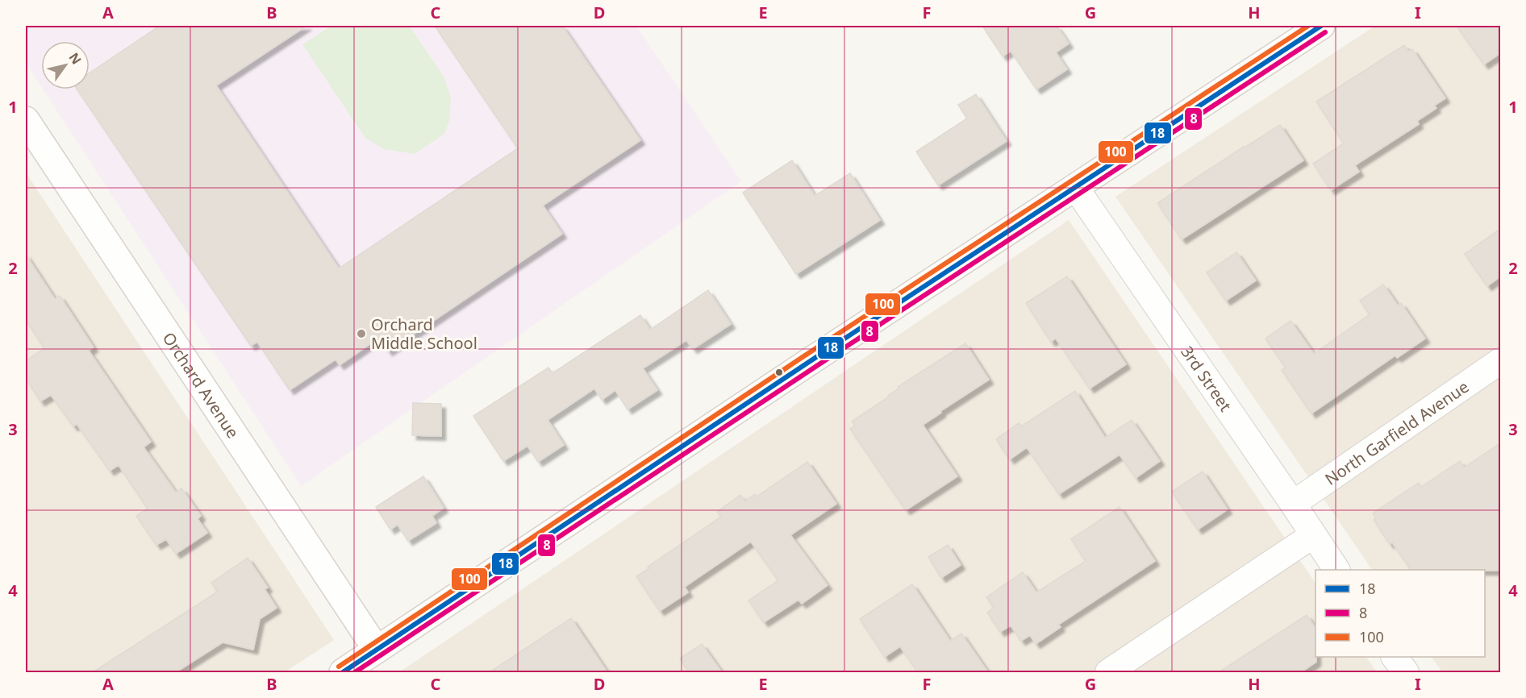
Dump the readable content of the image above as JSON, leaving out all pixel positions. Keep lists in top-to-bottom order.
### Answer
{
  "streets": {
    "main road": ["Orchard Avenue"],
    "street": ["3rd Street", "North Garfield Avenue"]
  },
  "crossings": [
    ["3rd Street", "North Garfield Avenue"]
  ],
  "places": ["Orchard Middle School"],
  "lines": ["transit line 18", "transit line 100", "transit line 8"],
  "legend": ["18", "8", "100"],
  "north": "top right",
  "grid": {
    "columns": [
      "A",
      "B",
      "C",
      "D",
      "E",
      "F",
      "G",
      "H",
      "I"
    ],
    "rows": [
      "1",
      "2",
      "3",
      "4"
    ]
  }
}
